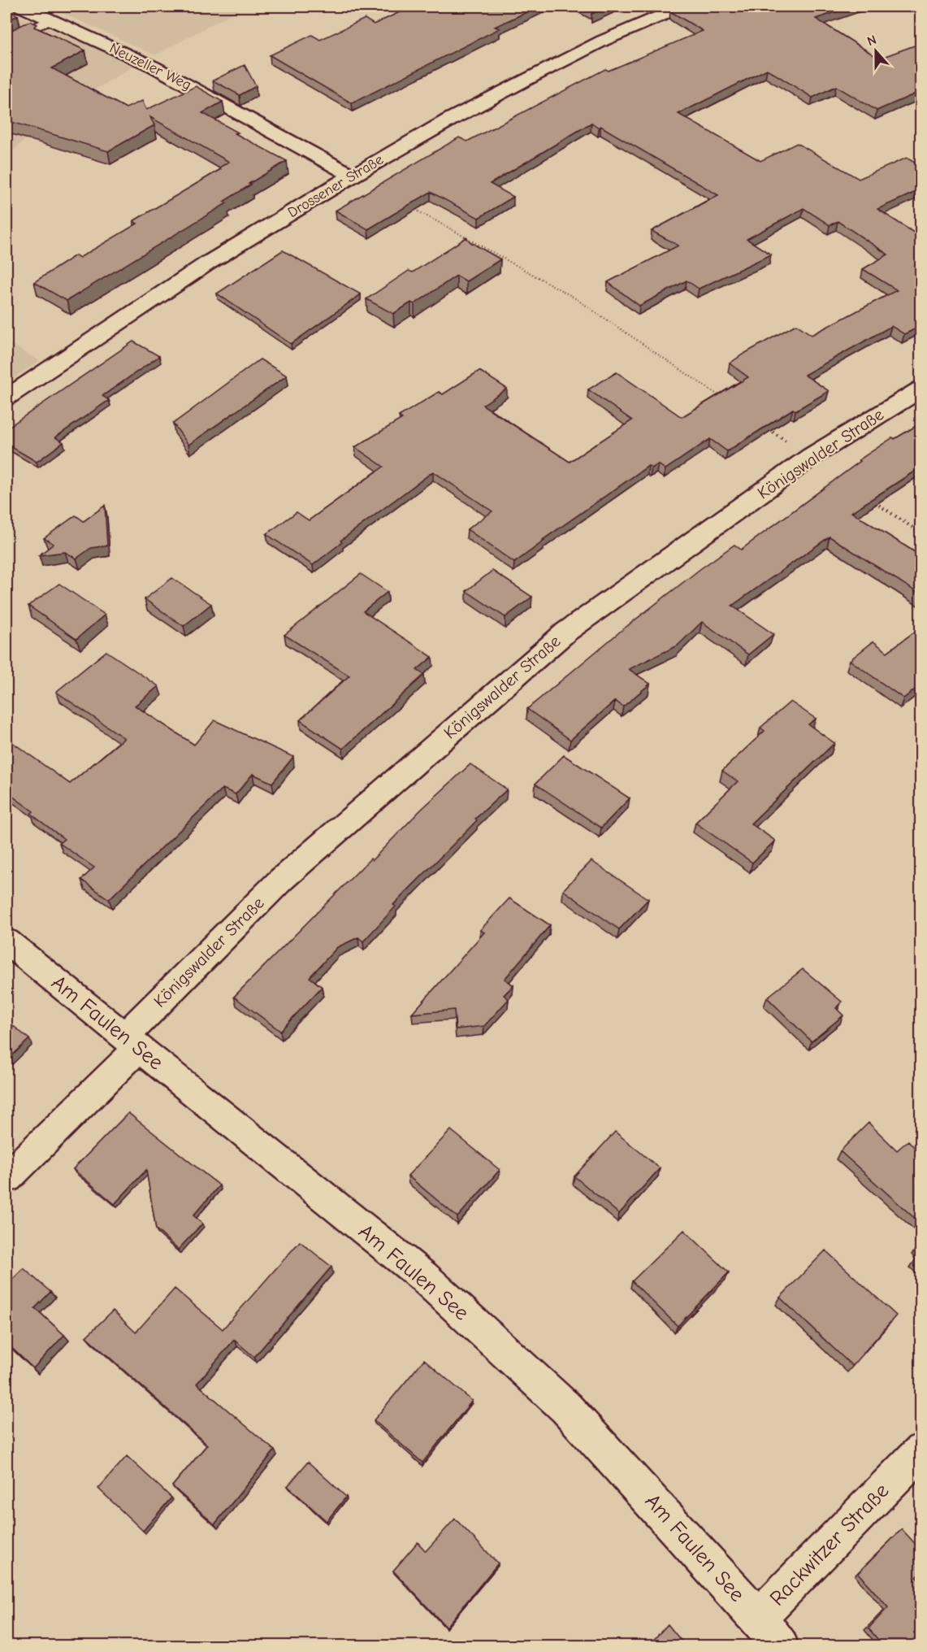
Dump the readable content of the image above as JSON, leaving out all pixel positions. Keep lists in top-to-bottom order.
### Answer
{
  "streets": {
    "street": [
      "Neuzeller Weg",
      "Drossener Straße",
      "Königswalder Straße",
      "Am Faulen See",
      "Rackwitzer Straße"
    ]
  },
  "crossings": [
    ["Neuzeller Weg", "Drossener Straße"],
    ["Königswalder Straße", "Am Faulen See"],
    ["Am Faulen See", "Rackwitzer Straße"]
  ],
  "north": "top"
}
